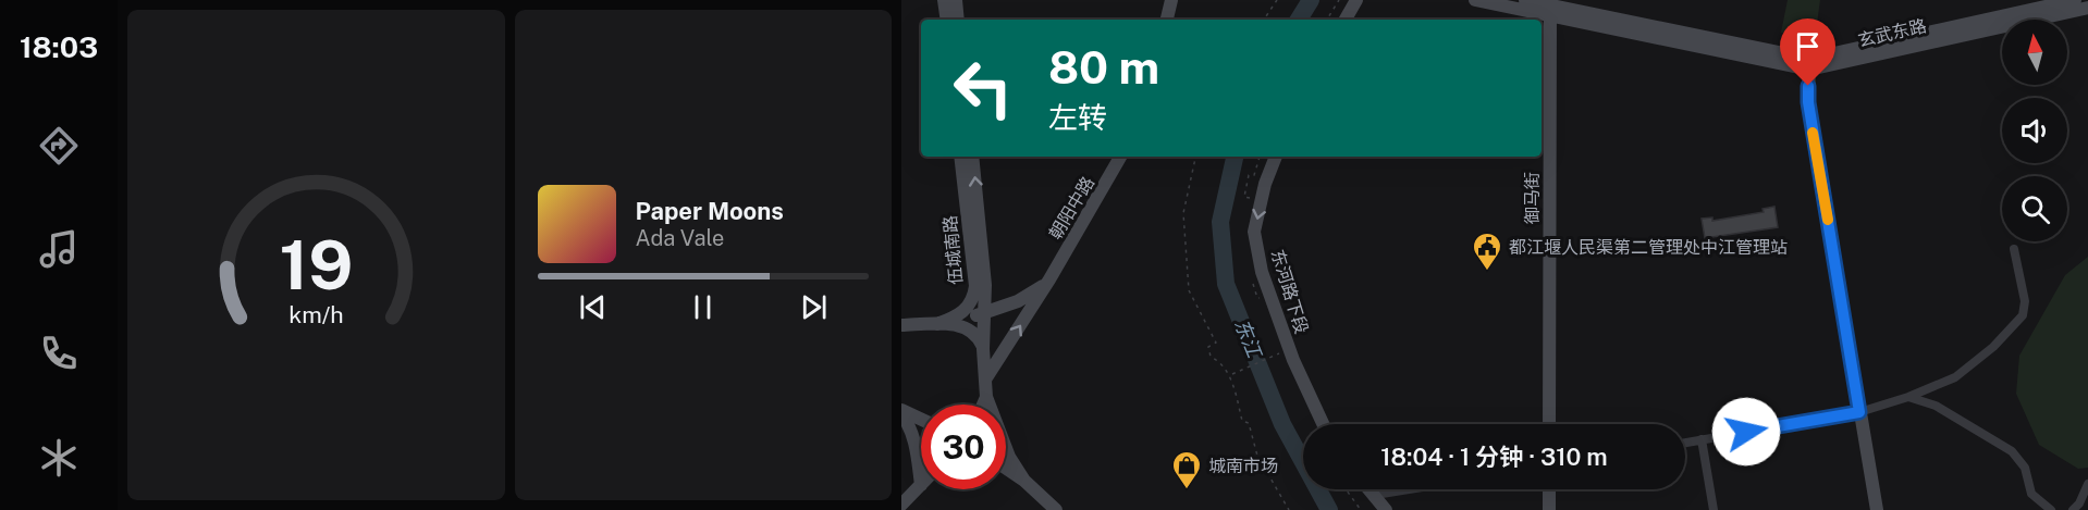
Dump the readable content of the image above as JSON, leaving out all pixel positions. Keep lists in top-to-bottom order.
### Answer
{
  "streets": {
    "street": [
      "玄武东路",
      "御马街",
      "朝阳中路",
      "伍城南路",
      "东河路下段"
    ]
  },
  "crossings": [
    ["玄武东路", "御马街"],
    ["朝阳中路", "伍城南路"]
  ],
  "one_way": ["朝阳中路", "伍城南路", "东河路下段"],
  "water": ["东江"],
  "places": {
    "public building": ["都江堰人民渠第二管理处中江管理站"],
    "shop": ["城南市场"]
  },
  "north": "top",
  "page": {
    "tabs": "18:03",
    "turn": ["80 m", "左转"],
    "song": ["Paper Moons", "Ada Vale"],
    "limit": "30",
    "trip": "18:04 · 1 分钟 · 310 m",
    "gauge": ["19", "km/h"]
  }
}
